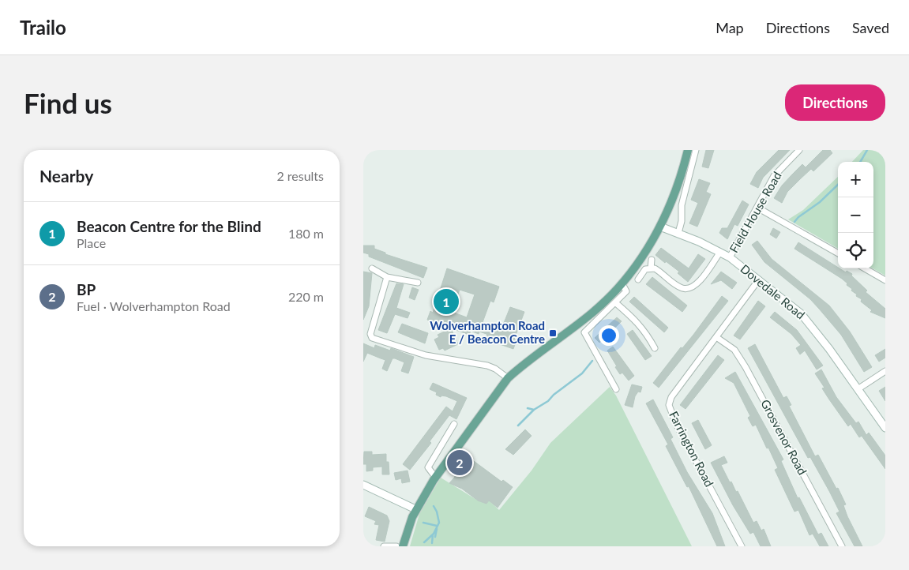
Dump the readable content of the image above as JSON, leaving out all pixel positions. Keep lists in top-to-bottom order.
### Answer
{
  "streets": {
    "street": [
      "Field House Road",
      "Dovedale Road",
      "Grosvenor Road",
      "Farrington Road"
    ]
  },
  "crossings": [
    ["Field House Road", "Dovedale Road"],
    ["Dovedale Road", "Farrington Road"],
    ["Grosvenor Road", "Farrington Road"]
  ],
  "places": {
    "transit": ["Wolverhampton Road E / Beacon Centre"]
  },
  "page": {
    "header": "Trailo",
    "nav": ["Map", "Directions", "Saved"],
    "buttons": "Directions",
    "title": "Find us",
    "heading": ["Nearby", "2 results"],
    "map_buttons": ["+", "−"],
    "list": [
      {
        "mark": "1",
        "name": "Beacon Centre for the Blind",
        "note": "Place",
        "value": "180 m"
      },
      {
        "mark": "2",
        "name": "BP",
        "note": "Fuel · Wolverhampton Road",
        "value": "220 m"
      }
    ],
    "pins": ["1", "2"]
  }
}
